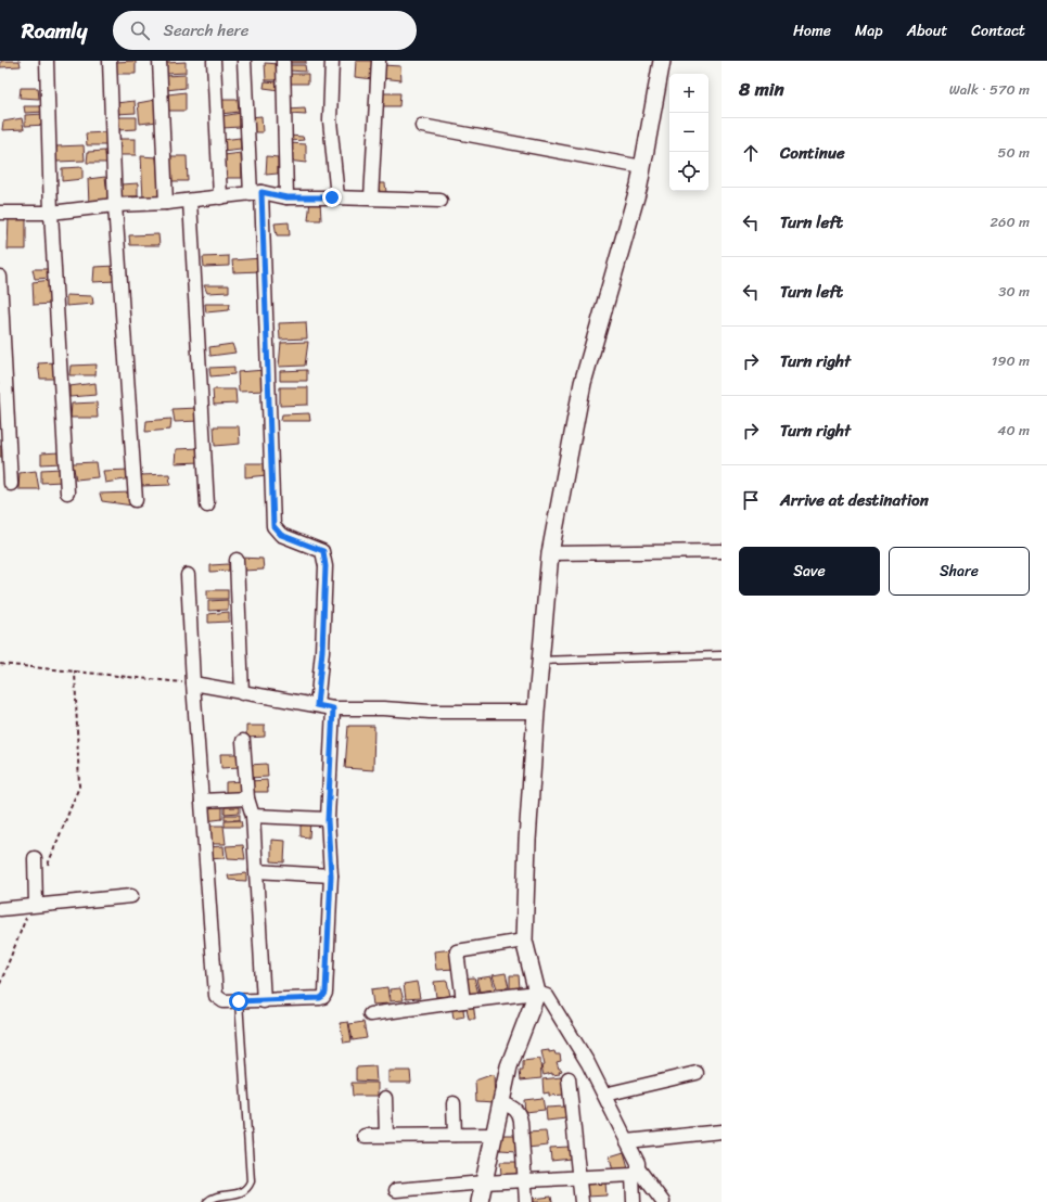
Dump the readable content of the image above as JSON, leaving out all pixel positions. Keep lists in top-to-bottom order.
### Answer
{
  "page": {
    "header": "Roamly",
    "search": "Search here",
    "nav": [
      "Home",
      "Map",
      "About",
      "Contact"
    ],
    "heading": ["8 min", "Walk · 570 m"],
    "map_buttons": ["+", "−"],
    "list": [
      ["Continue", "50 m"],
      ["Turn left", "260 m"],
      ["Turn left", "30 m"],
      ["Turn right", "190 m"],
      ["Turn right", "40 m"],
      "Arrive at destination"
    ],
    "buttons": ["Save", "Share"]
  }
}
